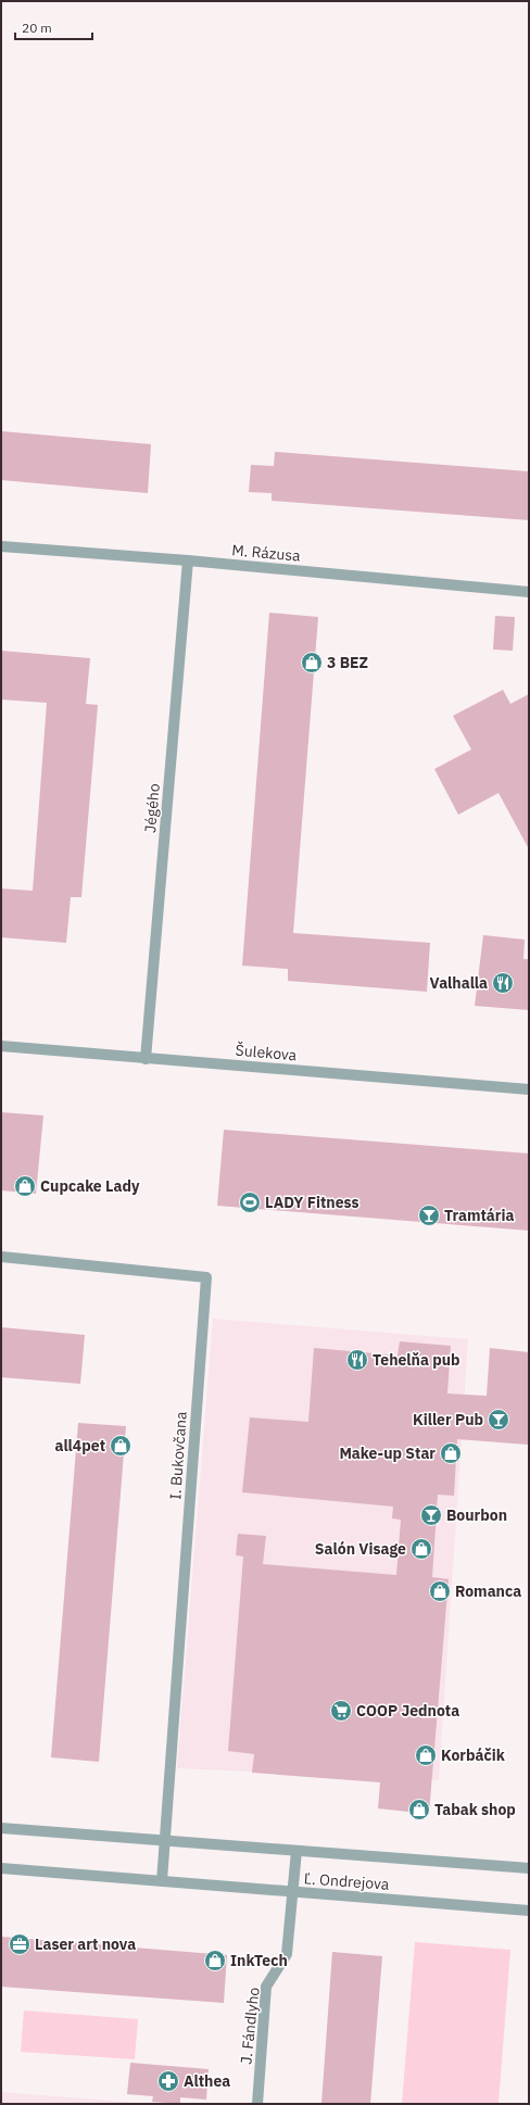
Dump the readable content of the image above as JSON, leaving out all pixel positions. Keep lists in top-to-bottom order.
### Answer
{
  "streets": {
    "street": [
      "M. Rázusa",
      "Jégého",
      "Šulekova",
      "I. Bukovčana",
      "Ľ. Ondrejova",
      "J. Fándlyho"
    ]
  },
  "crossings": [
    ["M. Rázusa", "Jégého"],
    ["Jégého", "Šulekova"],
    ["I. Bukovčana", "Ľ. Ondrejova"],
    ["Ľ. Ondrejova", "J. Fándlyho"]
  ],
  "places": {
    "shop": [
      "3 BEZ",
      "Cupcake Lady",
      "all4pet",
      "Make-up Star",
      "Salón Visage",
      "Romanca",
      "Korbáčik",
      "Tabak shop",
      "InkTech"
    ],
    "restaurant": ["Valhalla", "Tehelňa pub"],
    "sports": ["LADY Fitness"],
    "bar": ["Tramtária", "Killer Pub", "Bourbon"],
    "supermarket": ["COOP Jednota"],
    "office": ["Laser art nova"],
    "pharmacy": ["Althea"]
  },
  "scale_bar": "20 m"
}
